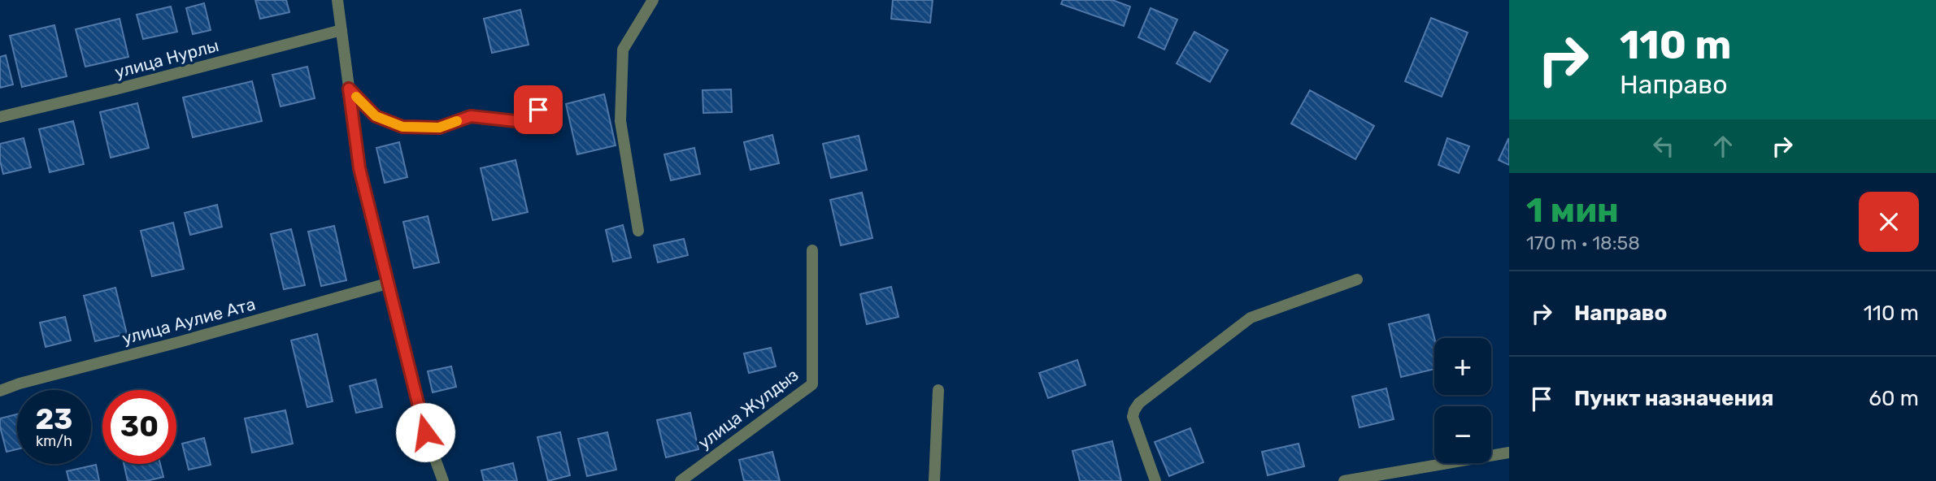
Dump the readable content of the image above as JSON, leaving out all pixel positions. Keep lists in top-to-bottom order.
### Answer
{
  "streets": {
    "street": ["улица Нурлы", "улица Аулие Ата", "улица Жулдыз"]
  },
  "page": {
    "turn": ["110 m", "Направо"],
    "heading": ["1 мин", "170 m · 18:58"],
    "list": [
      {
        "name": "Направо",
        "value": "110 m"
      },
      {
        "name": "Пункт назначения",
        "value": "60 m"
      }
    ],
    "map_buttons": ["+", "−"],
    "speed": "23 km/h",
    "limit": "30"
  }
}
